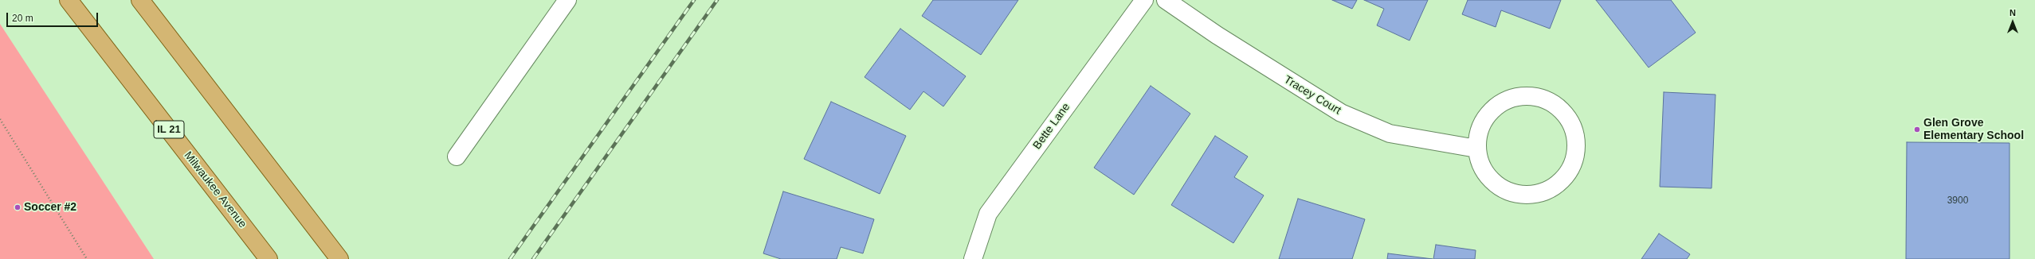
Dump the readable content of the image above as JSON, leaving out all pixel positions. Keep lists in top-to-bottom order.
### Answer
{
  "streets": {
    "main road": ["IL 21", "Milwaukee Avenue"],
    "street": ["Tracey Court", "Bette Lane"]
  },
  "places": ["Glen Grove Elementary School", "Soccer #2"],
  "house_numbers": ["3900"],
  "scale_bar": "20 m",
  "north": "top"
}
